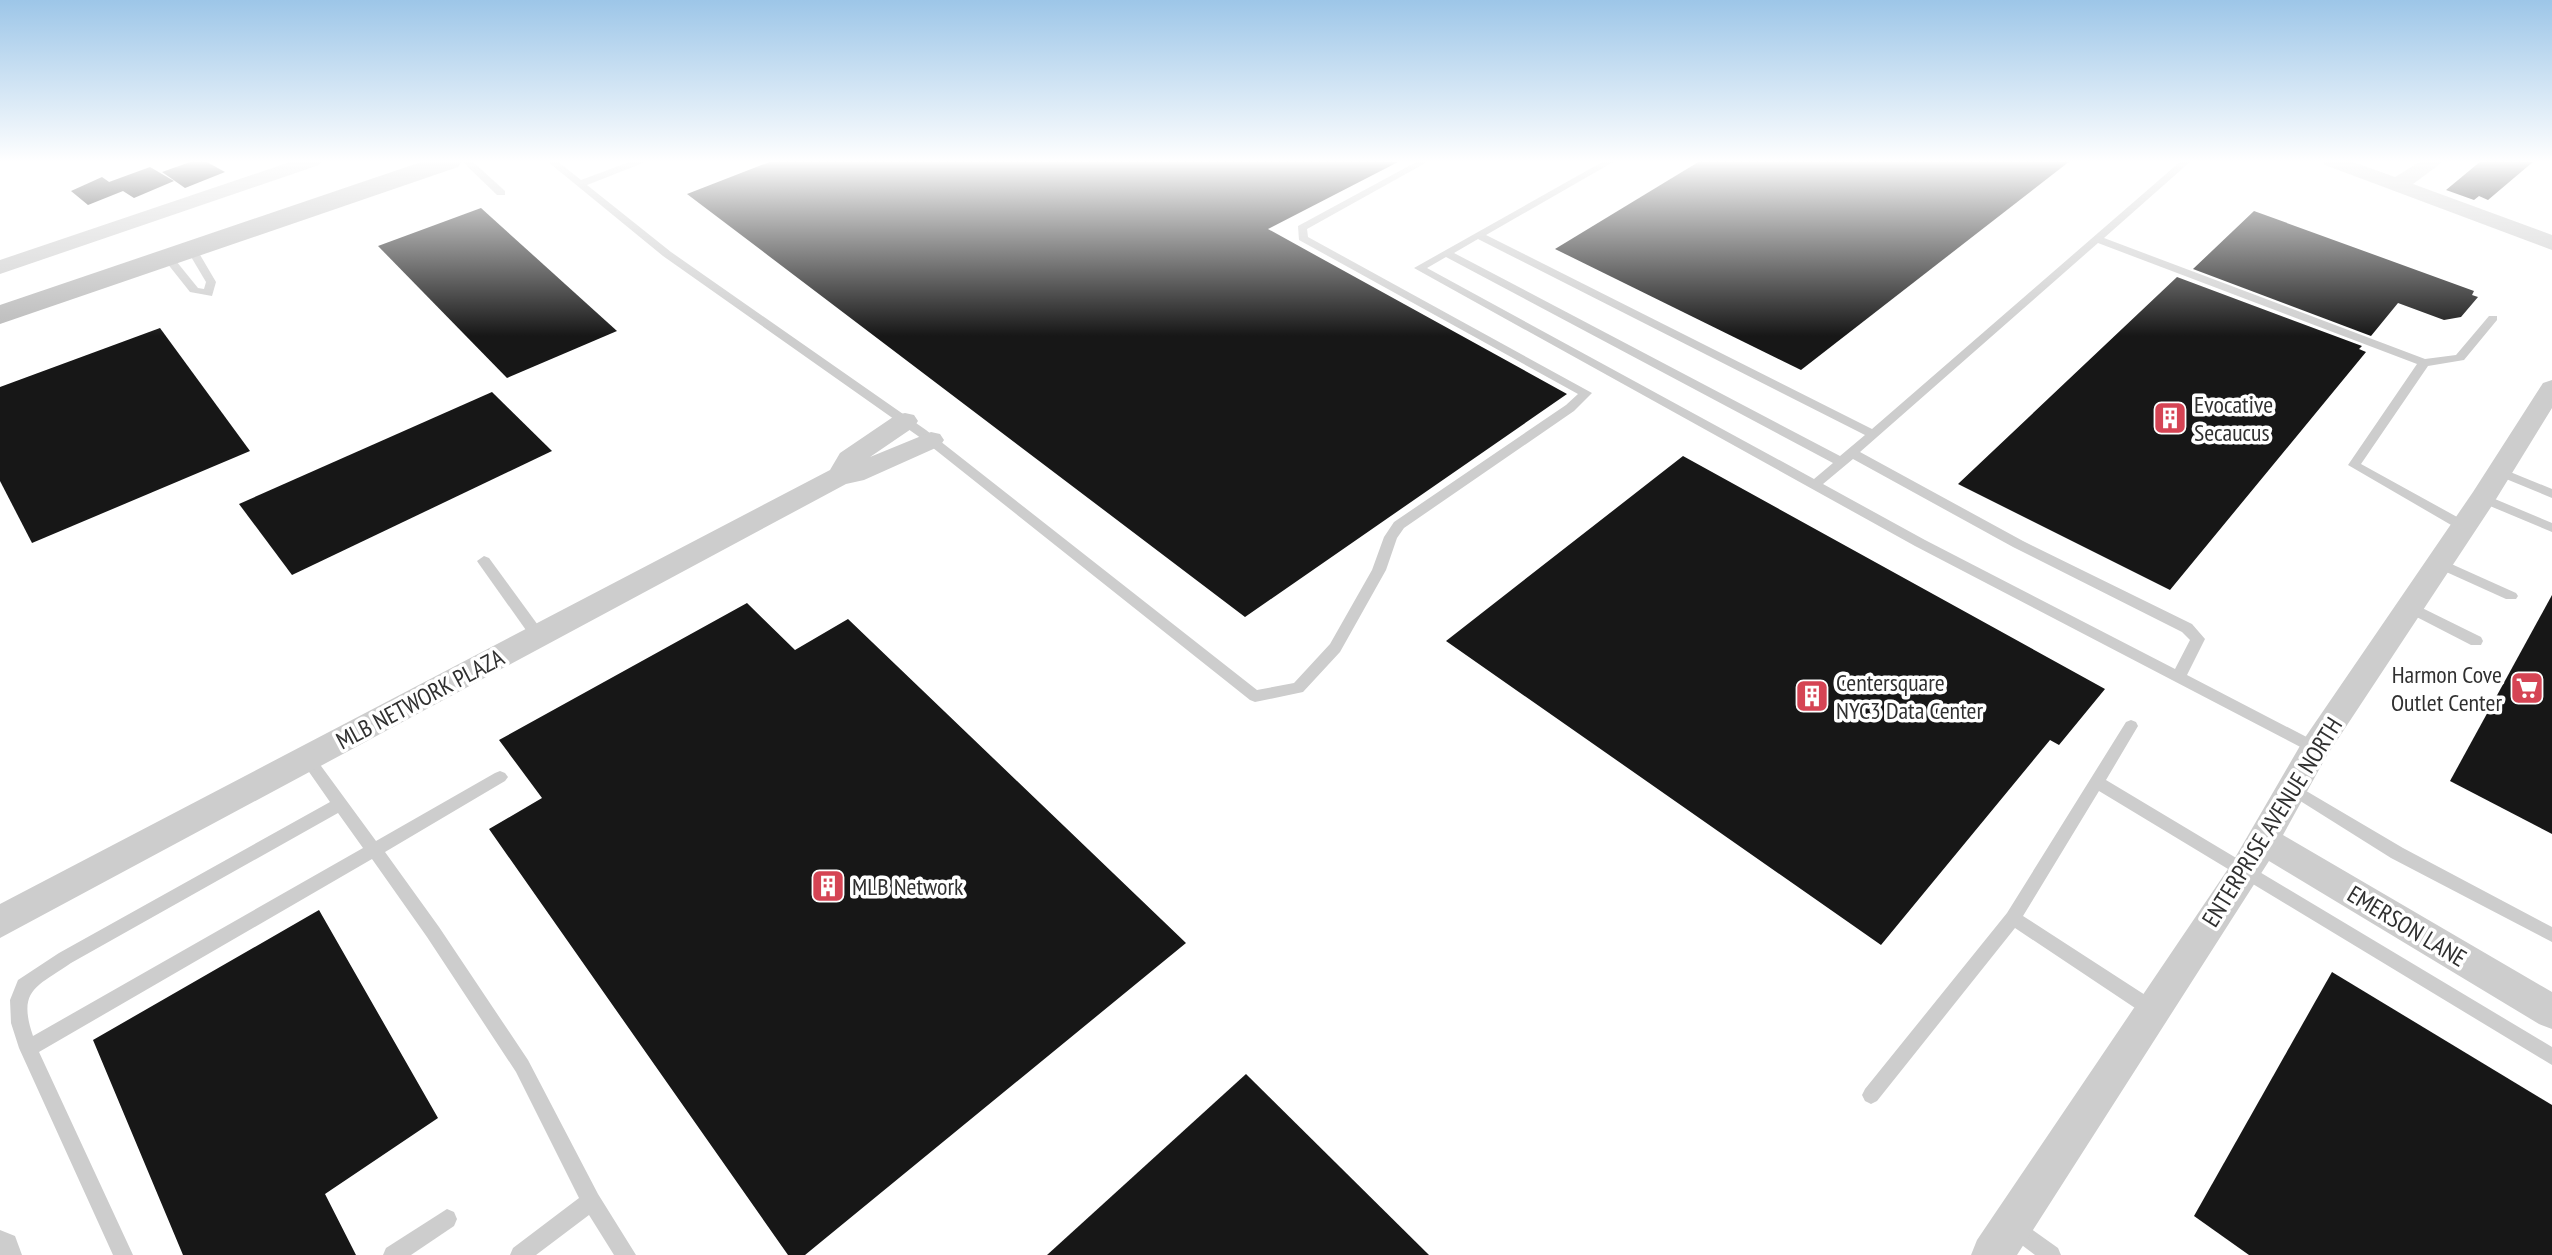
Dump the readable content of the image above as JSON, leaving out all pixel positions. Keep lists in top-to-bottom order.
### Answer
{
  "streets": {
    "street": ["MLB NETWORK PLAZA", "ENTERPRISE AVENUE NORTH", "EMERSON LANE"]
  },
  "crossings": [
    ["ENTERPRISE AVENUE NORTH", "EMERSON LANE"]
  ],
  "places": {
    "building": ["Evocative Secaucus", "Centersquare NYC3 Data Center", "MLB Network"],
    "supermarket": ["Harmon Cove Outlet Center"]
  }
}
